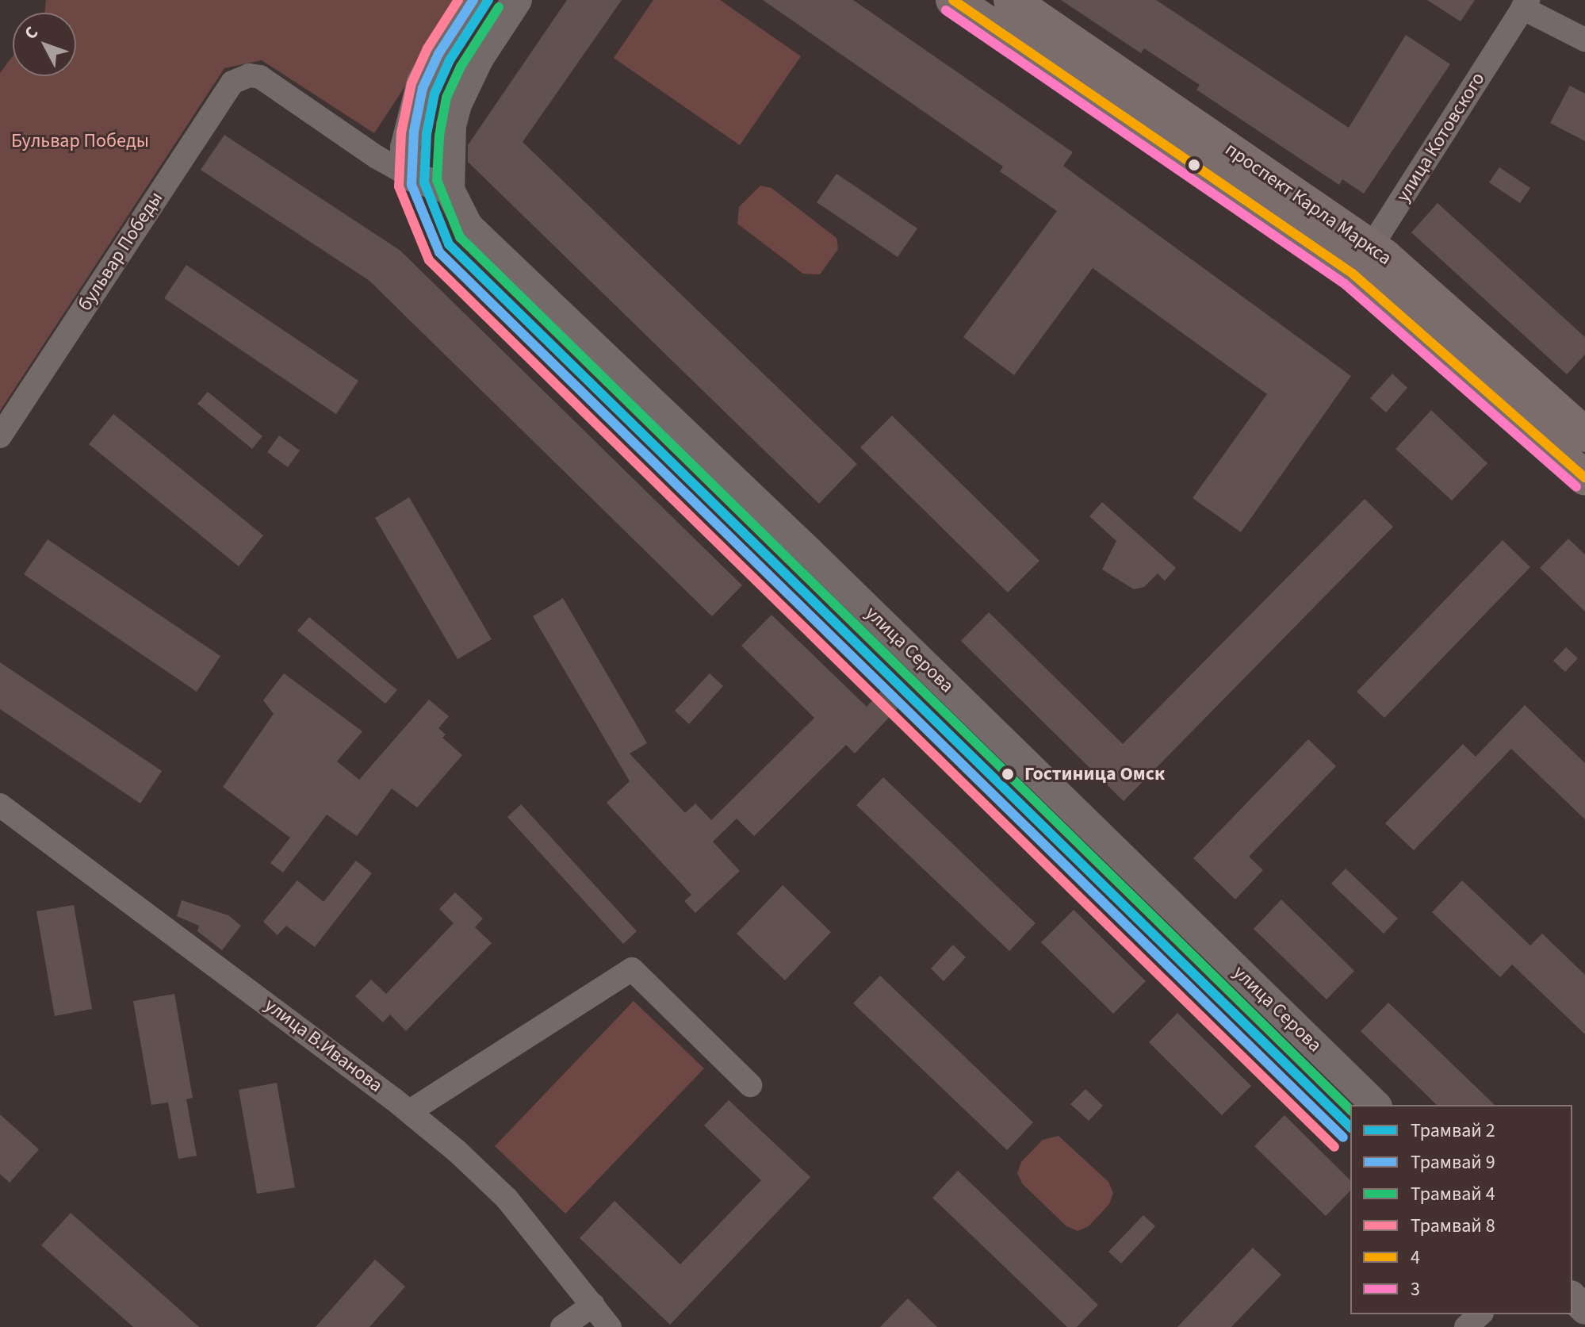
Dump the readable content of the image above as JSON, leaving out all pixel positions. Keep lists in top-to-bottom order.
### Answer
{
  "streets": {
    "main road": ["проспект Карла Маркса"],
    "street": [
      "улица Котовского",
      "бульвар Победы",
      "улица Серова",
      "улица В.Иванова"
    ]
  },
  "crossings": [
    ["улица Котовского", "проспект Карла Маркса"]
  ],
  "parks": ["Бульвар Победы"],
  "places": ["Гостиница Омск"],
  "lines": [
    "tram line 2",
    "tram line 9",
    "tram line 8",
    "transit line 4",
    "tram line 4",
    "transit line 3"
  ],
  "legend": [
    "Трамвай 2",
    "Трамвай 9",
    "Трамвай 4",
    "Трамвай 8",
    "4",
    "3"
  ],
  "north": "top left"
}
